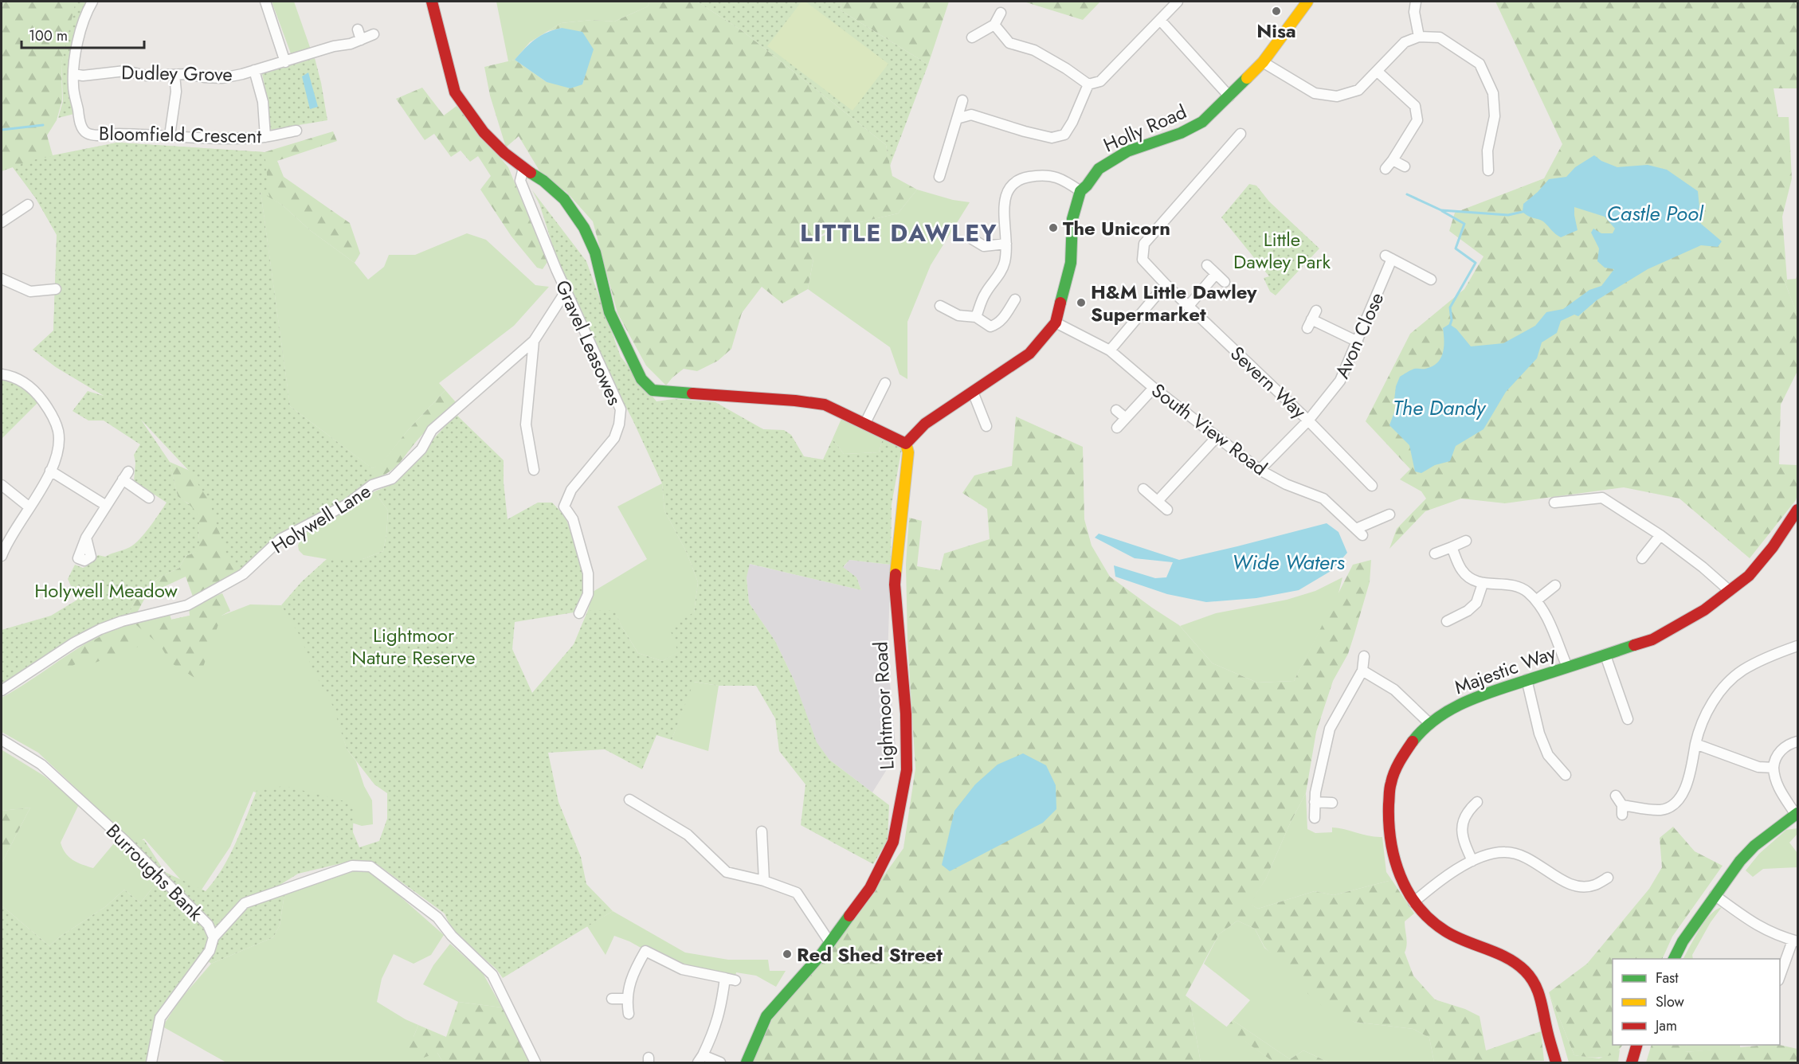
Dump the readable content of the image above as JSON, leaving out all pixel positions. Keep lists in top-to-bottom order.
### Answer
{
  "streets": {
    "street": [
      "Dudley Grove",
      "Holly Road",
      "Bloomfield Crescent",
      "Avon Close",
      "Gravel Leasowes",
      "Severn Way",
      "South View Road",
      "Holywell Lane",
      "Majestic Way",
      "Lightmoor Road",
      "Burroughs Bank"
    ]
  },
  "crossings": [
    ["Dudley Grove", "Bloomfield Crescent"],
    ["Holly Road", "South View Road"],
    ["Holly Road", "Lightmoor Road"],
    ["Avon Close", "Severn Way"],
    ["Avon Close", "South View Road"],
    ["Gravel Leasowes", "Holywell Lane"]
  ],
  "districts": ["LITTLE DAWLEY"],
  "water": ["Castle Pool", "The Dandy", "Wide Waters"],
  "parks": ["Little Dawley Park", "Holywell Meadow", "Lightmoor Nature Reserve"],
  "places": [
    "Nisa",
    "The Unicorn",
    "H&M Little Dawley Supermarket",
    "Red Shed Street"
  ],
  "legend": ["Fast", "Slow", "Jam"],
  "scale_bar": "100 m"
}
